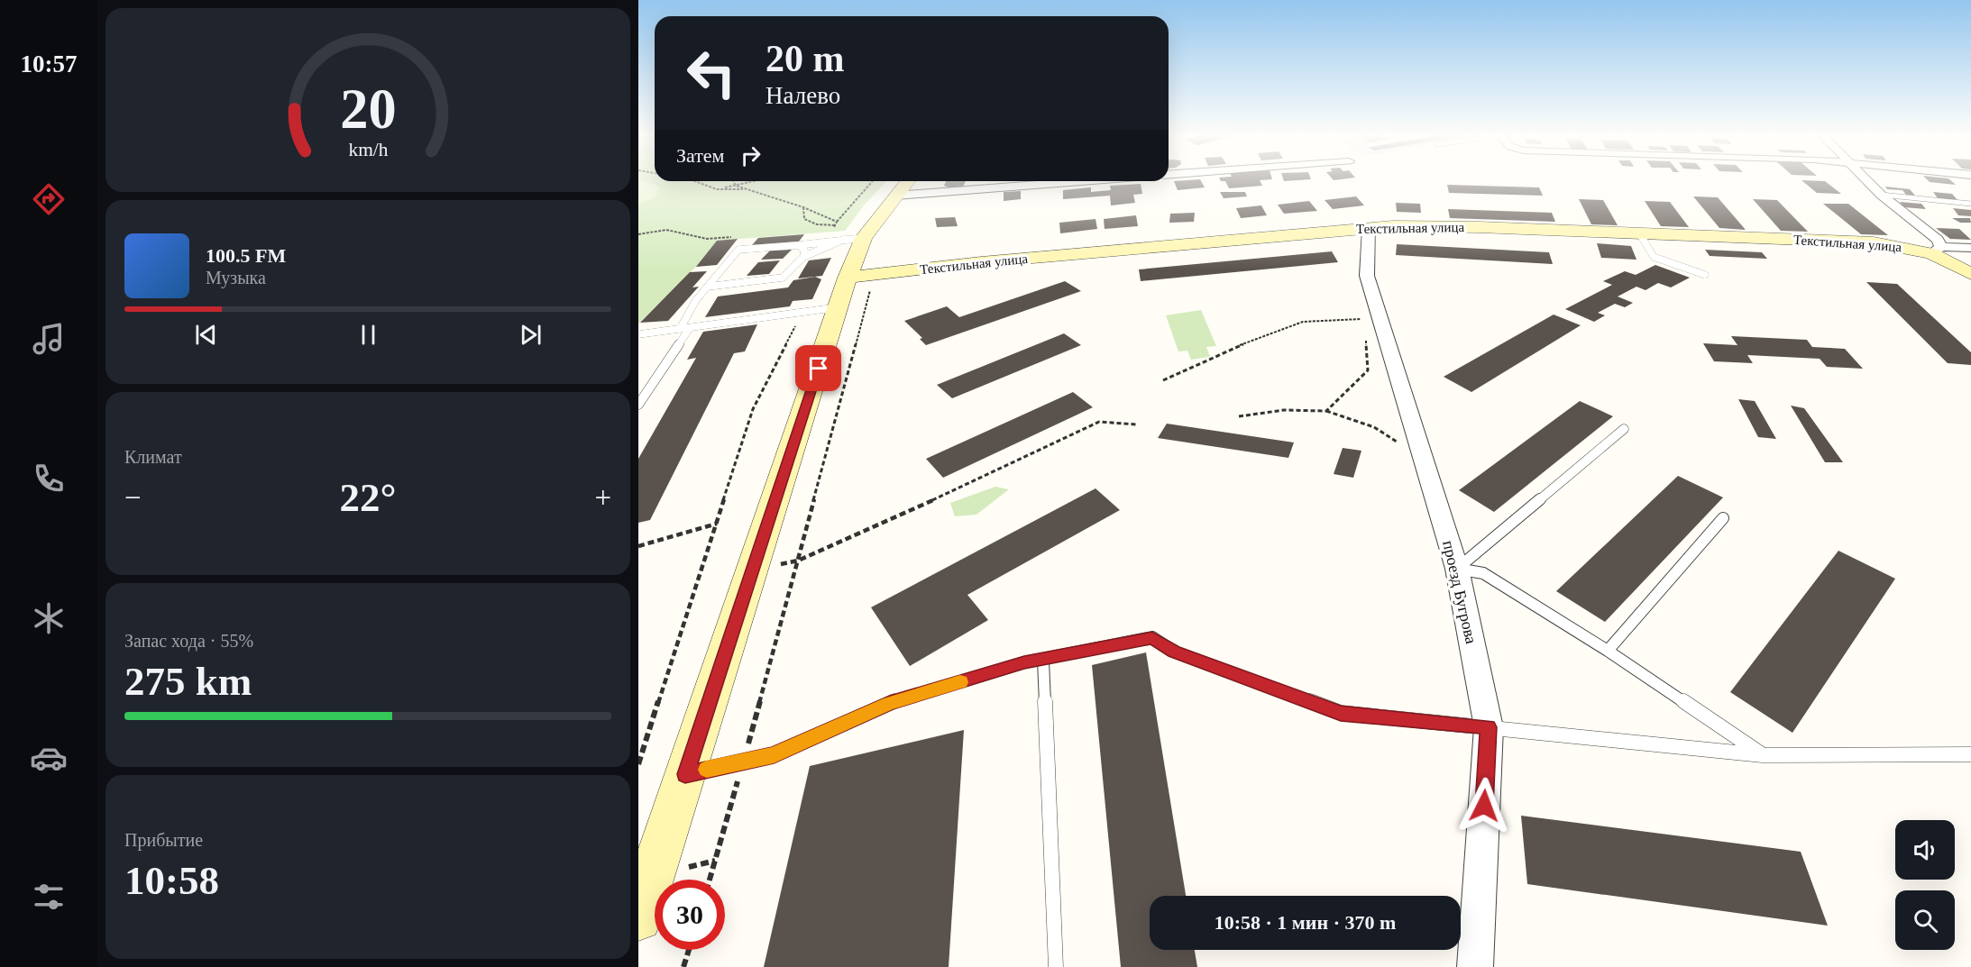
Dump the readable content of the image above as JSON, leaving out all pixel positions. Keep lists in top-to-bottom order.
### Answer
{
  "streets": {
    "street": ["Текстильная улица", "проезд Бугрова"]
  },
  "crossings": [
    ["Текстильная улица", "проезд Бугрова"]
  ],
  "page": {
    "tabs": "10:57",
    "turn": ["20 m", "Налево"],
    "then": "Затем",
    "song": ["100.5 FM", "Музыка"],
    "tile": [
      "Климат",
      ["Запас хода · 55%", "275 km"],
      ["Прибытие", "10:58"]
    ],
    "heat": ["−", "22°", "+"],
    "limit": "30",
    "trip": "10:58 · 1 мин · 370 m",
    "gauge": ["20", "km/h"]
  }
}
